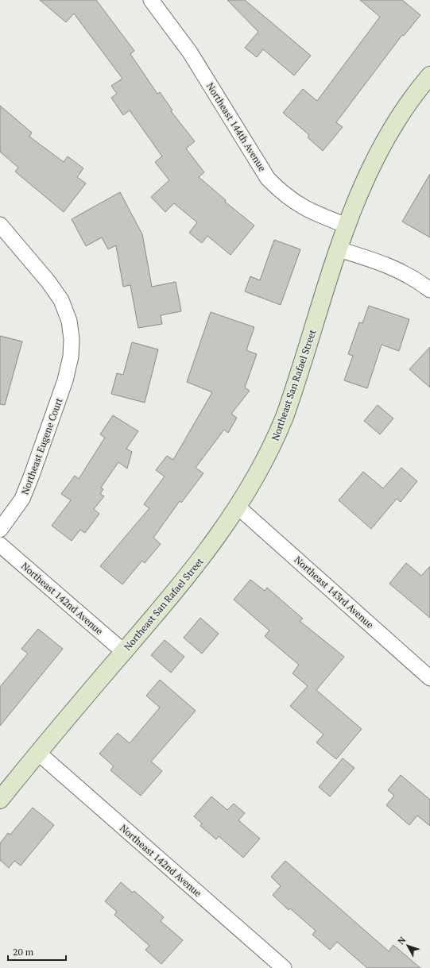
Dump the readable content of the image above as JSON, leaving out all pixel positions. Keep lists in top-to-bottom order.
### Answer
{
  "streets": {
    "street": [
      "Northeast 144th Avenue",
      "Northeast San Rafael Street",
      "Northeast Eugene Court",
      "Northeast 143rd Avenue",
      "Northeast 142nd Avenue"
    ]
  },
  "crossings": [
    ["Northeast 144th Avenue", "Northeast San Rafael Street"],
    ["Northeast San Rafael Street", "Northeast 143rd Avenue"],
    ["Northeast San Rafael Street", "Northeast 142nd Avenue"]
  ],
  "scale_bar": "20 m",
  "north": "top left"
}
